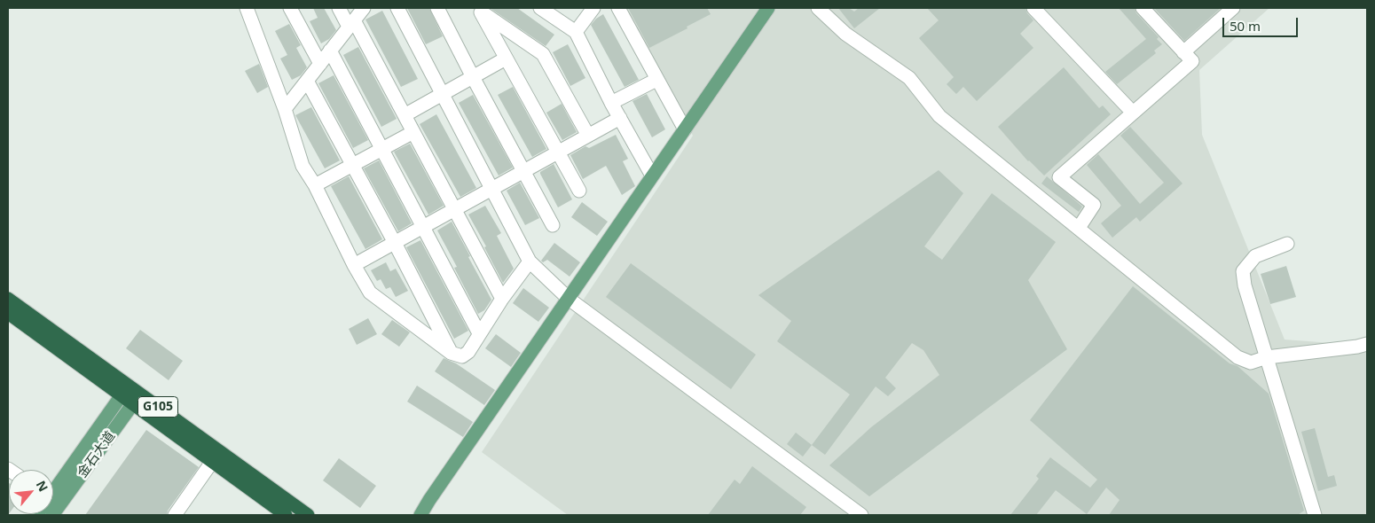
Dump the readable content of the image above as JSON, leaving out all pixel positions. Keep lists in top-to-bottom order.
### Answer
{
  "streets": {
    "highway": ["G105"],
    "main road": ["金石大道"]
  },
  "crossings": [
    ["G105", "金石大道"]
  ],
  "scale_bar": "50 m",
  "north": "top right"
}
